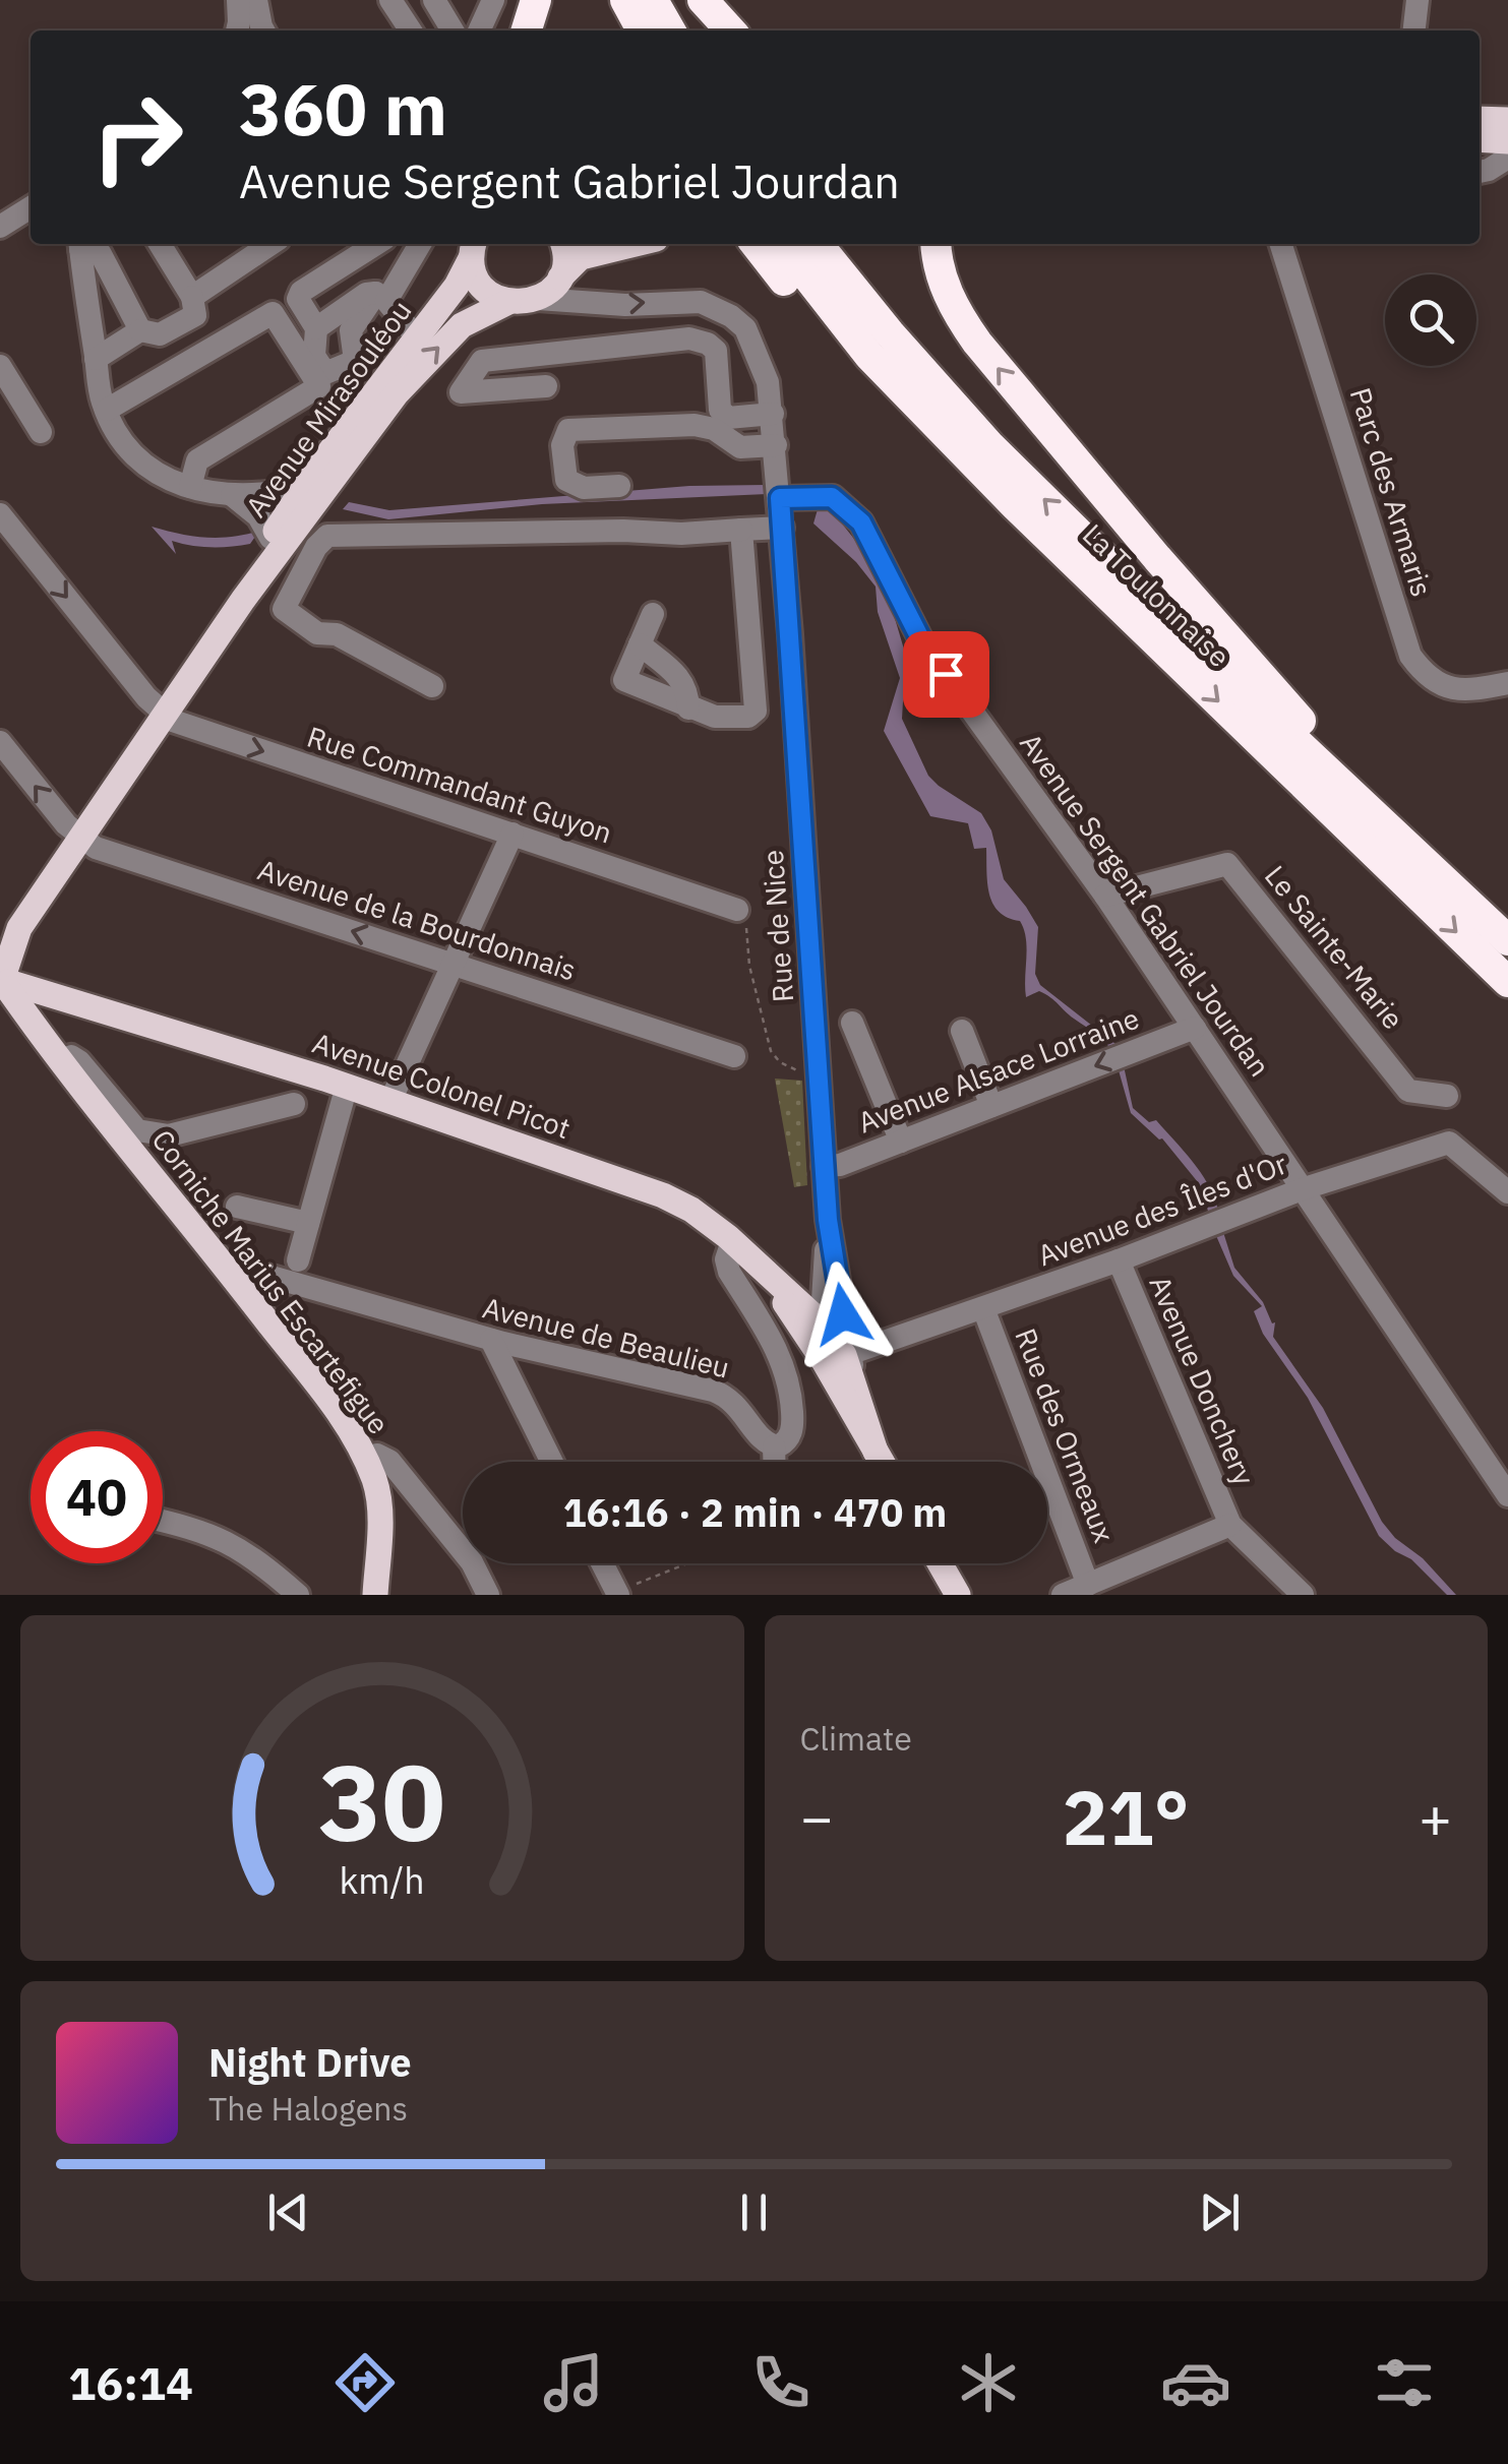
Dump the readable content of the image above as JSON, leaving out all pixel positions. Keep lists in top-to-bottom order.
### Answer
{
  "streets": {
    "highway": ["La Toulonnaise"],
    "main road": ["Avenue Mirasouléou", "Avenue Colonel Picot", "Corniche Marius Escartefigue"],
    "street": [
      "Parc des Armaris",
      "Rue Commandant Guyon",
      "Avenue Sergent Gabriel Jourdan",
      "Avenue de la Bourdonnais",
      "Rue de Nice",
      "Le Sainte-Marie",
      "Avenue Alsace Lorraine",
      "Avenue des Îles d'Or",
      "Avenue de Beaulieu",
      "Avenue Donchery",
      "Rue des Ormeaux"
    ]
  },
  "crossings": [
    ["Avenue Mirasouléou", "Rue Commandant Guyon"],
    ["Avenue Mirasouléou", "Avenue de la Bourdonnais"],
    ["Avenue Mirasouléou", "Avenue Colonel Picot"],
    ["Avenue Mirasouléou", "Corniche Marius Escartefigue"],
    ["Avenue Sergent Gabriel Jourdan", "Rue de Nice"],
    ["Avenue Sergent Gabriel Jourdan", "Le Sainte-Marie"],
    ["Avenue Sergent Gabriel Jourdan", "Avenue Alsace Lorraine"],
    ["Avenue Sergent Gabriel Jourdan", "Avenue des Îles d'Or"],
    ["Rue de Nice", "Avenue Alsace Lorraine"],
    ["Rue de Nice", "Avenue Colonel Picot"],
    ["Rue de Nice", "Avenue des Îles d'Or"],
    ["Avenue Colonel Picot", "Avenue des Îles d'Or"],
    ["Avenue Colonel Picot", "Corniche Marius Escartefigue"],
    ["Avenue Colonel Picot", "Avenue de Beaulieu"],
    ["Avenue des Îles d'Or", "Avenue Donchery"],
    ["Avenue des Îles d'Or", "Rue des Ormeaux"],
    ["Corniche Marius Escartefigue", "Avenue de Beaulieu"]
  ],
  "one_way": ["Rue Commandant Guyon", "Avenue de la Bourdonnais", "Avenue Alsace Lorraine"],
  "page": {
    "turn": ["360 m", "Avenue Sergent Gabriel Jourdan"],
    "limit": "40",
    "trip": "16:16 · 2 min · 470 m",
    "tile": "Climate",
    "heat": ["−", "21°", "+"],
    "song": ["Night Drive", "The Halogens"],
    "tabs": "16:14",
    "gauge": ["30", "km/h"]
  }
}
